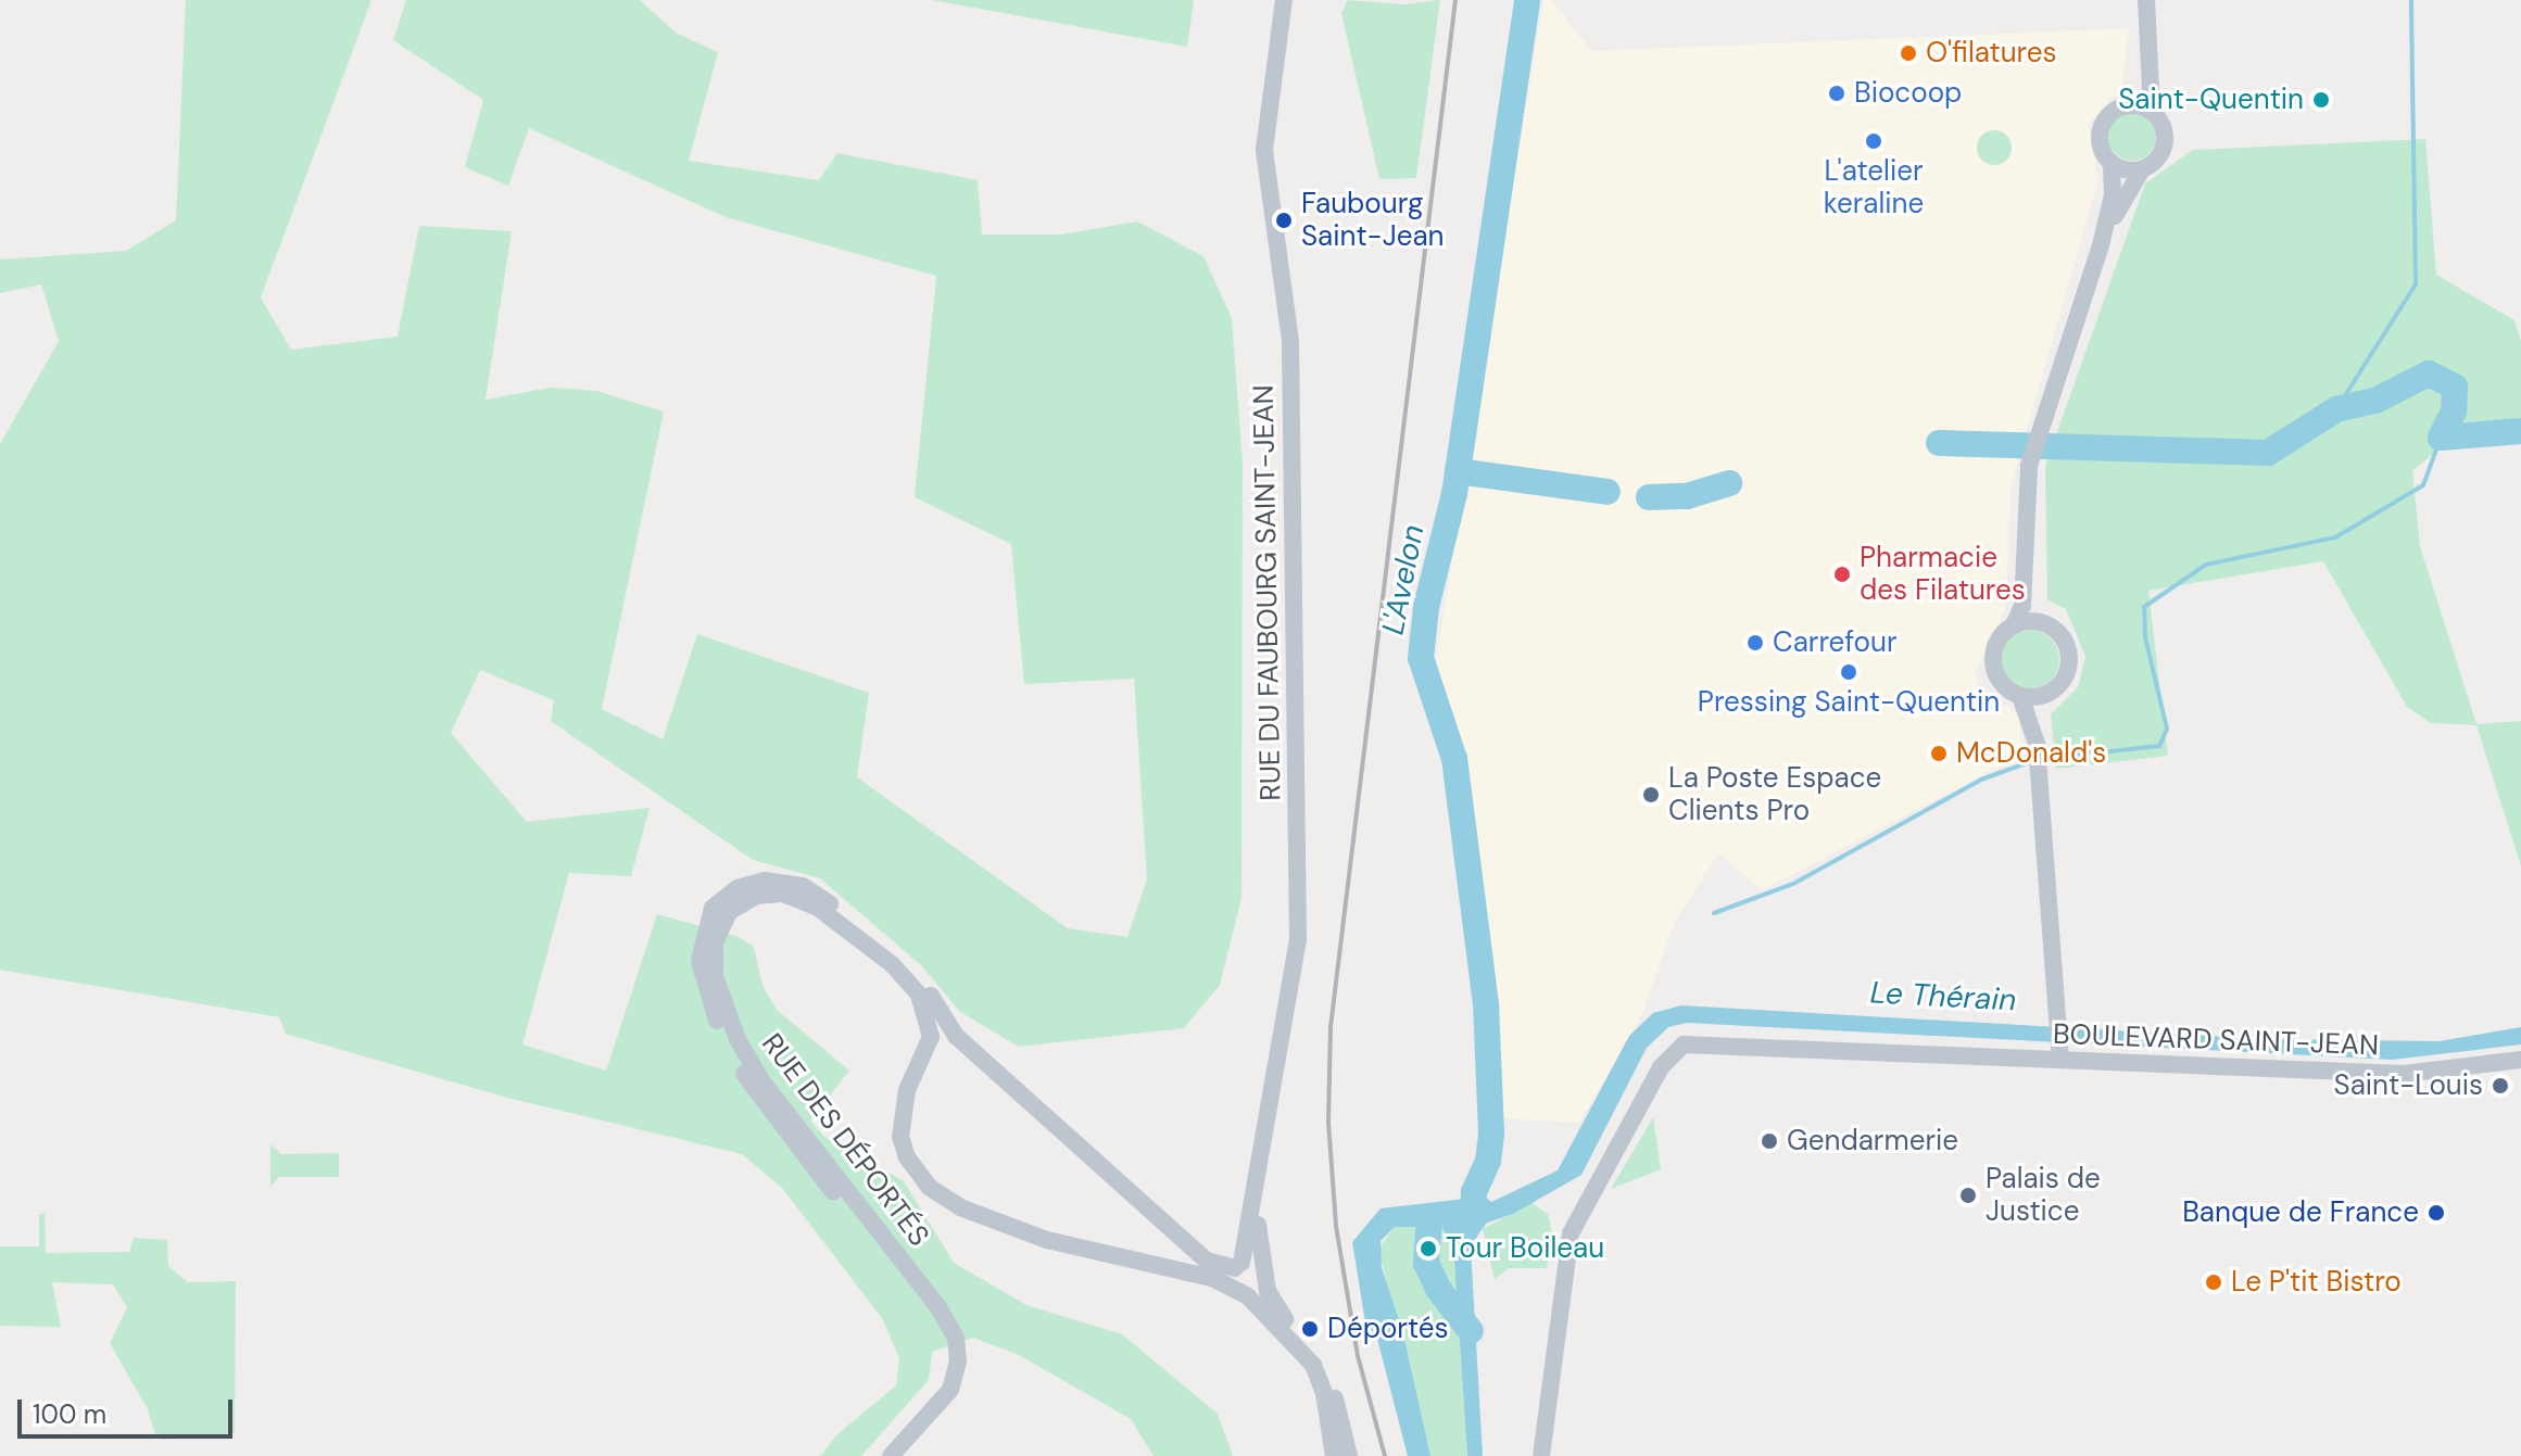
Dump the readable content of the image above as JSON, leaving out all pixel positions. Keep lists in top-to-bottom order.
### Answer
{
  "streets": {
    "street": ["RUE DU FAUBOURG SAINT-JEAN", "BOULEVARD SAINT-JEAN", "RUE DES DÉPORTÉS"]
  },
  "crossings": [
    ["RUE DU FAUBOURG SAINT-JEAN", "RUE DES DÉPORTÉS"]
  ],
  "water": ["L'Avelon", "Le Thérain"],
  "places": [
    "O'filatures",
    "Biocoop",
    "Saint-Quentin",
    "L'atelier keraline",
    "Faubourg Saint-Jean",
    "Pharmacie des Filatures",
    "Carrefour",
    "Pressing Saint-Quentin",
    "McDonald's",
    "La Poste Espace Clients Pro",
    "Saint-Louis",
    "Gendarmerie",
    "Palais de Justice",
    "Banque de France",
    "Tour Boileau",
    "Le P'tit Bistro",
    "Déportés"
  ],
  "scale_bar": "100 m"
}
